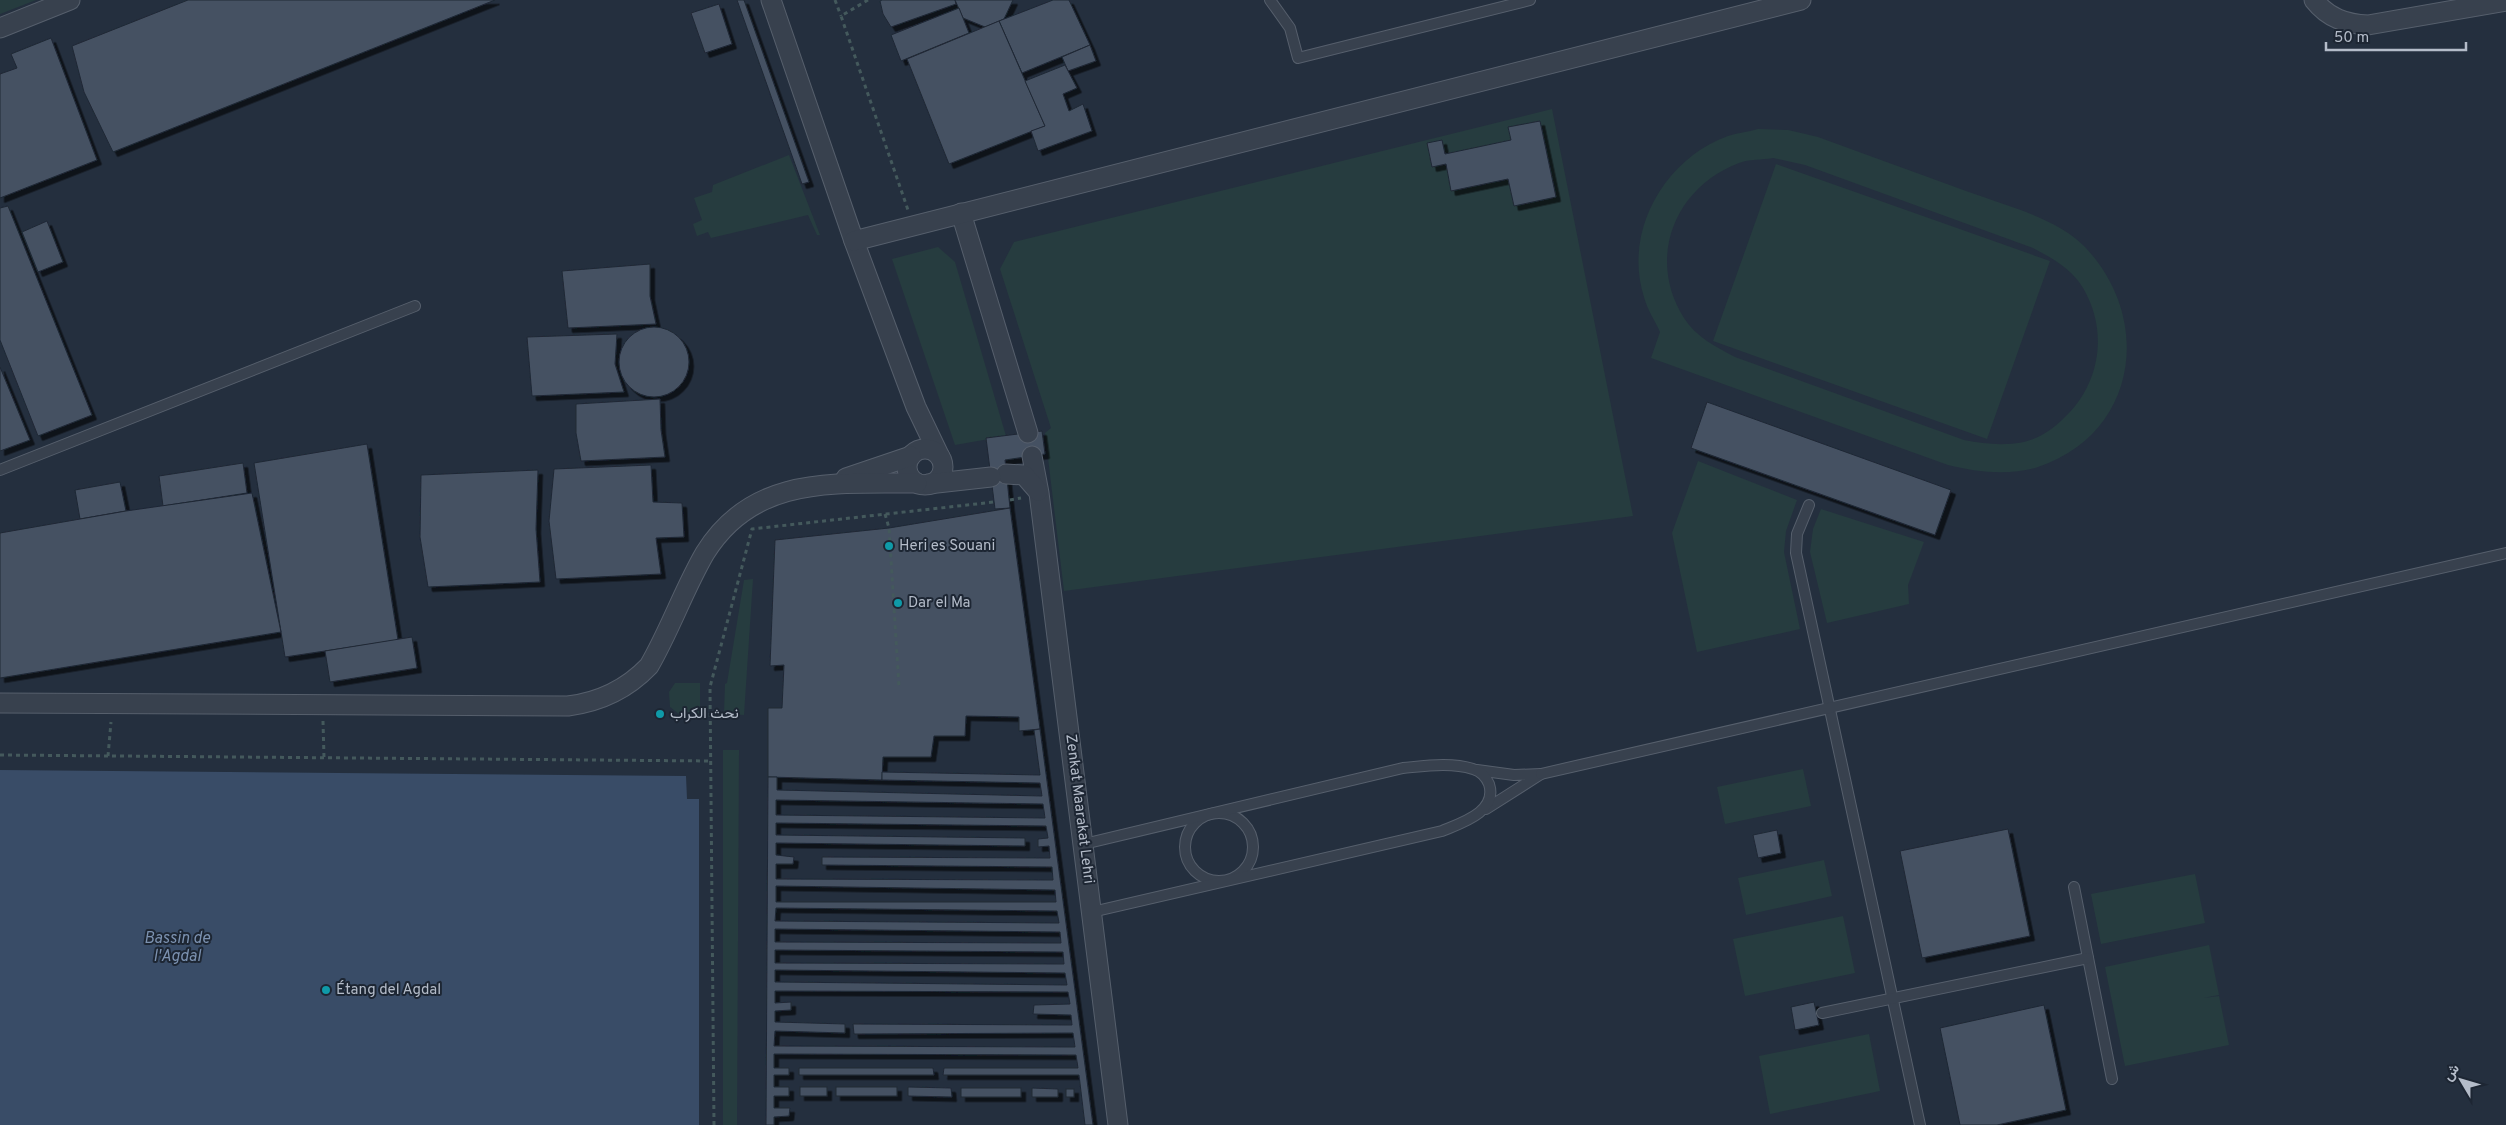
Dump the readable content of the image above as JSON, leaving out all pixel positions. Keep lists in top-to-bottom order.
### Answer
{
  "streets": {
    "street": ["Zenkat Maarakat Lehri"]
  },
  "water": ["Bassin de l'Agdal"],
  "places": [
    "Heri es Souani",
    "Dar el Ma",
    "نحث الكراب",
    "Étang del Agdal"
  ],
  "scale_bar": "50 m",
  "north": "top left"
}
